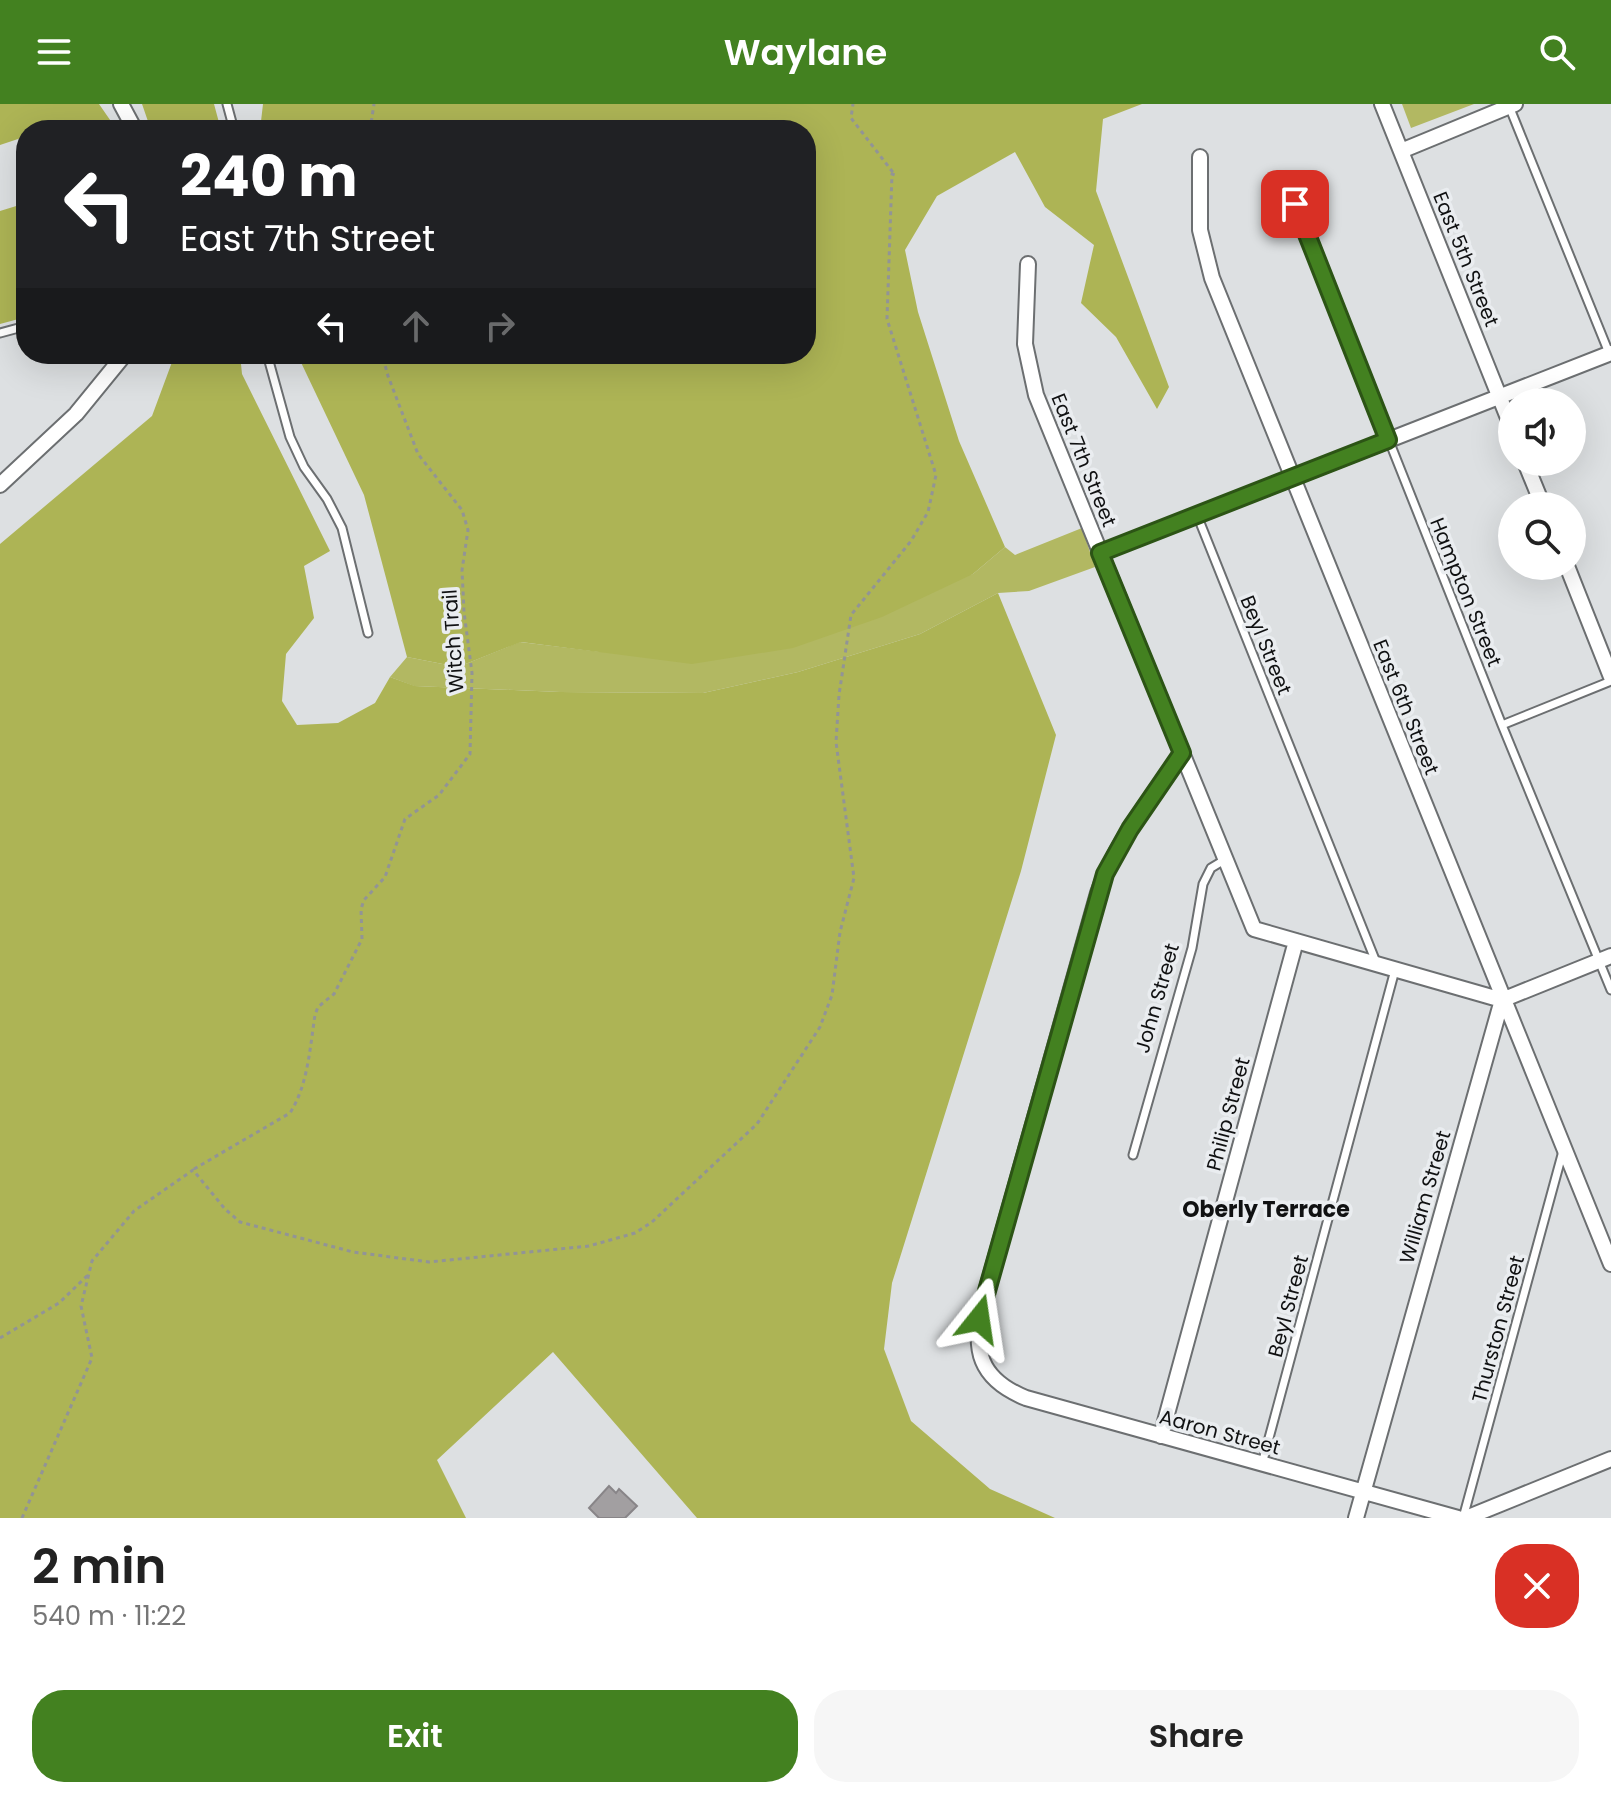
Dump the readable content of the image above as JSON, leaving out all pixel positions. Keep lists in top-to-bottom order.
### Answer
{
  "streets": {
    "street": [
      "East 5th Street",
      "East 7th Street",
      "East 6th Street",
      "Philip Street",
      "William Street",
      "Aaron Street"
    ],
    "lane": [
      "Hampton Street",
      "Beyl Street",
      "John Street",
      "Thurston Street"
    ],
    "path": ["Witch Trail"]
  },
  "crossings": [
    ["East 7th Street", "John Street"],
    ["East 7th Street", "Philip Street"],
    ["East 7th Street", "Aaron Street"],
    ["Beyl Street", "Aaron Street"],
    ["East 6th Street", "William Street"],
    ["East 6th Street", "Thurston Street"],
    ["Philip Street", "Aaron Street"],
    ["William Street", "Aaron Street"],
    ["Thurston Street", "Aaron Street"]
  ],
  "districts": ["Oberly Terrace"],
  "page": {
    "header": "Waylane",
    "turn": ["240 m", "East 7th Street"],
    "heading": ["2 min", "540 m · 11:22"],
    "buttons": ["Exit", "Share"]
  }
}
